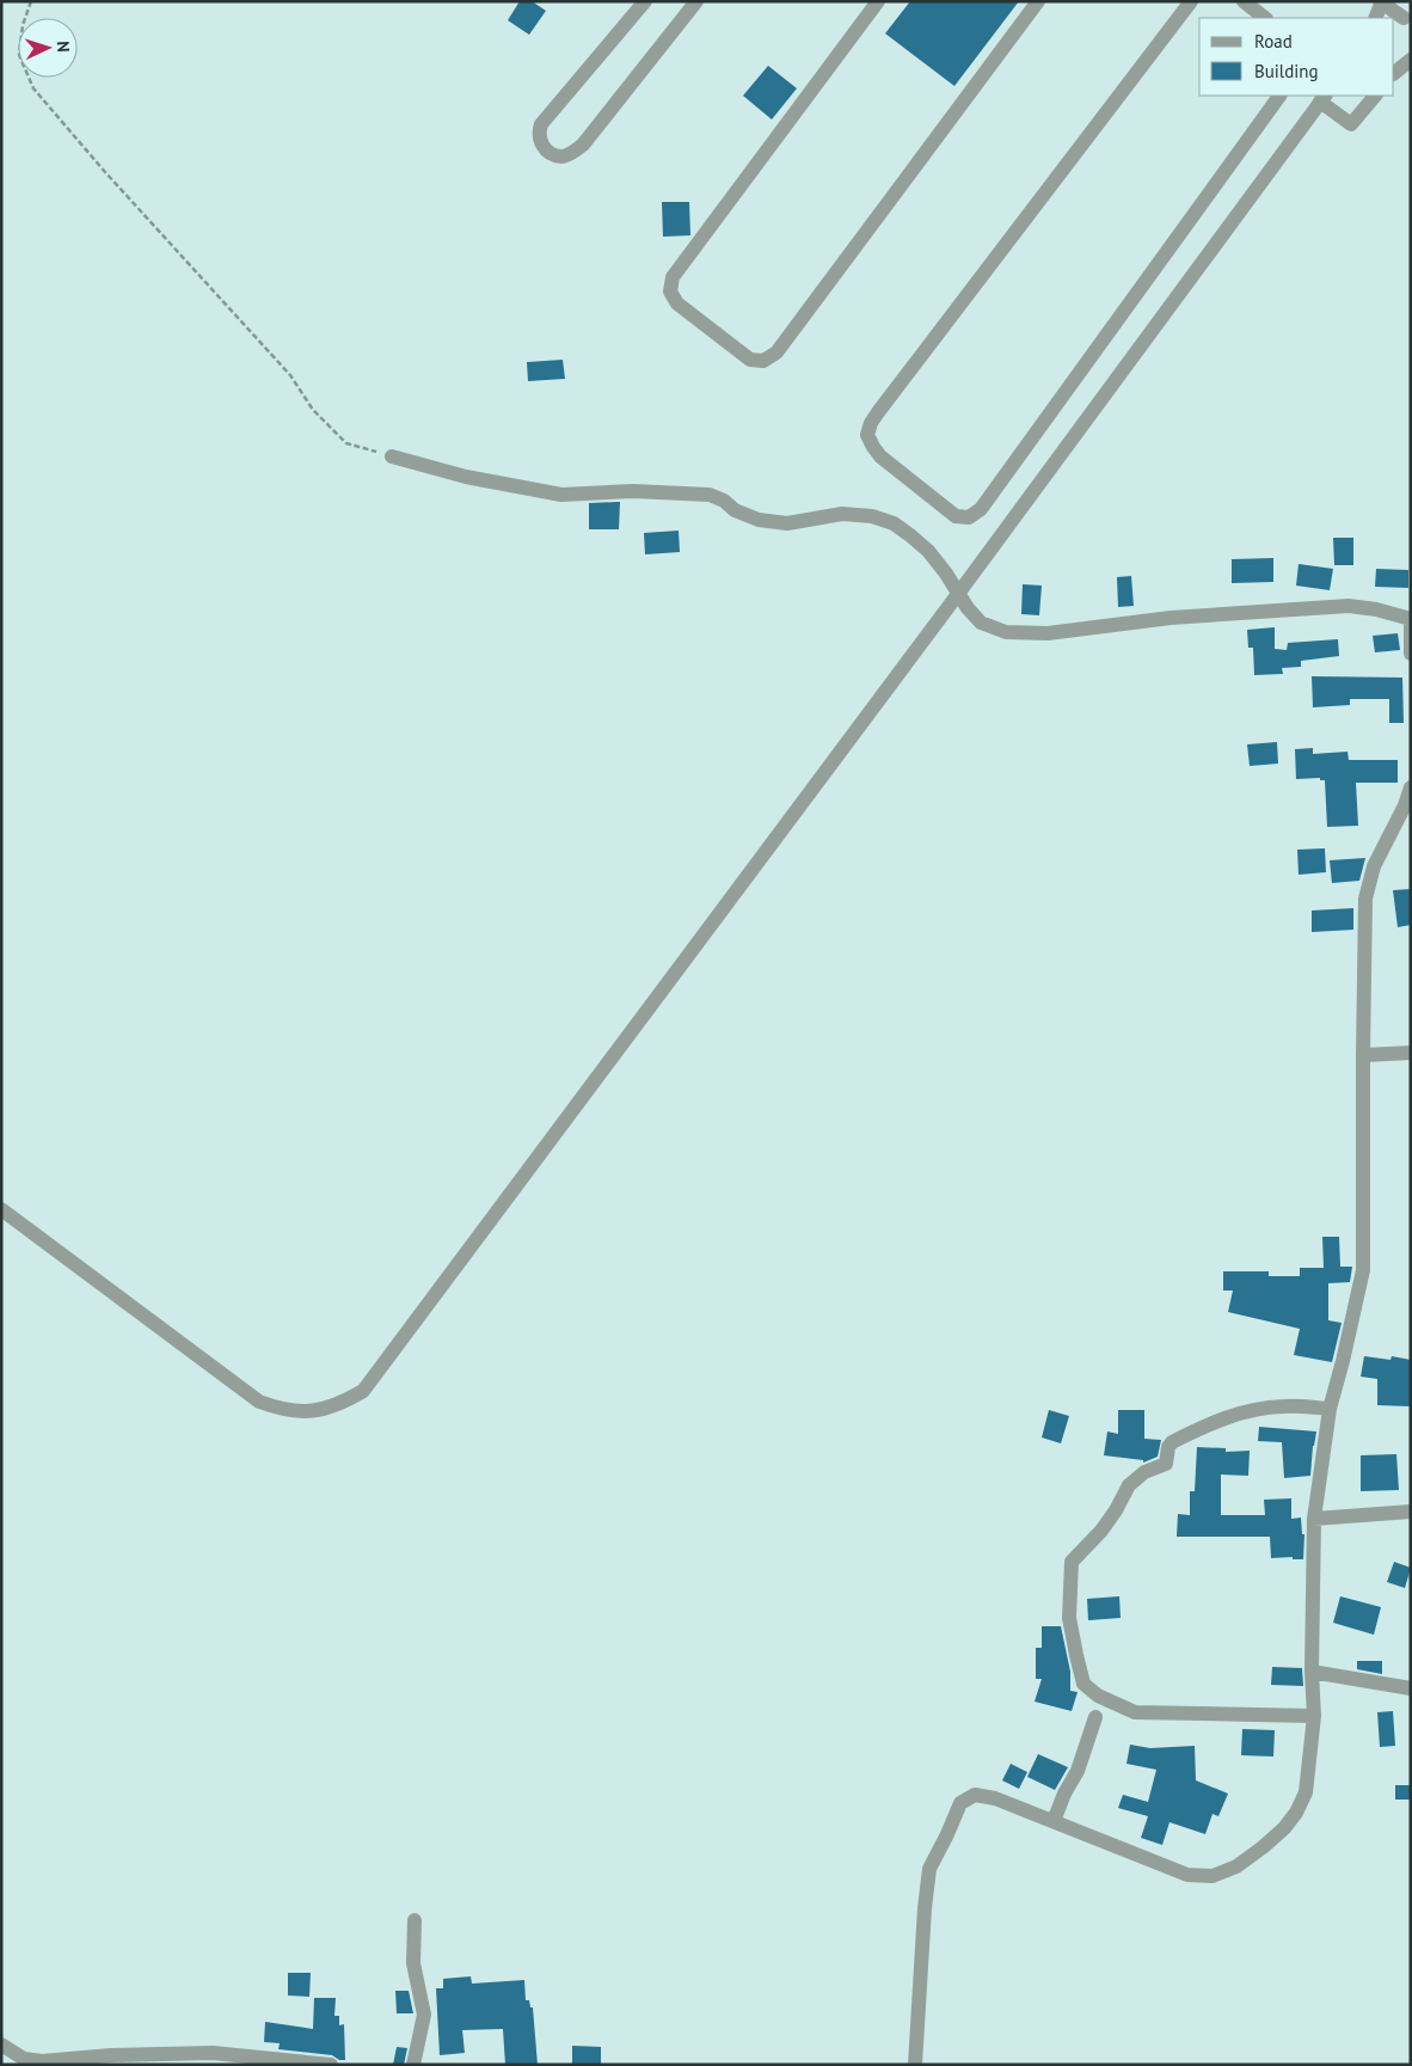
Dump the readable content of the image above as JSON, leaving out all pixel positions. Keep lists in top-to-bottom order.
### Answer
{
  "legend": ["Road", "Building"],
  "north": "right"
}
